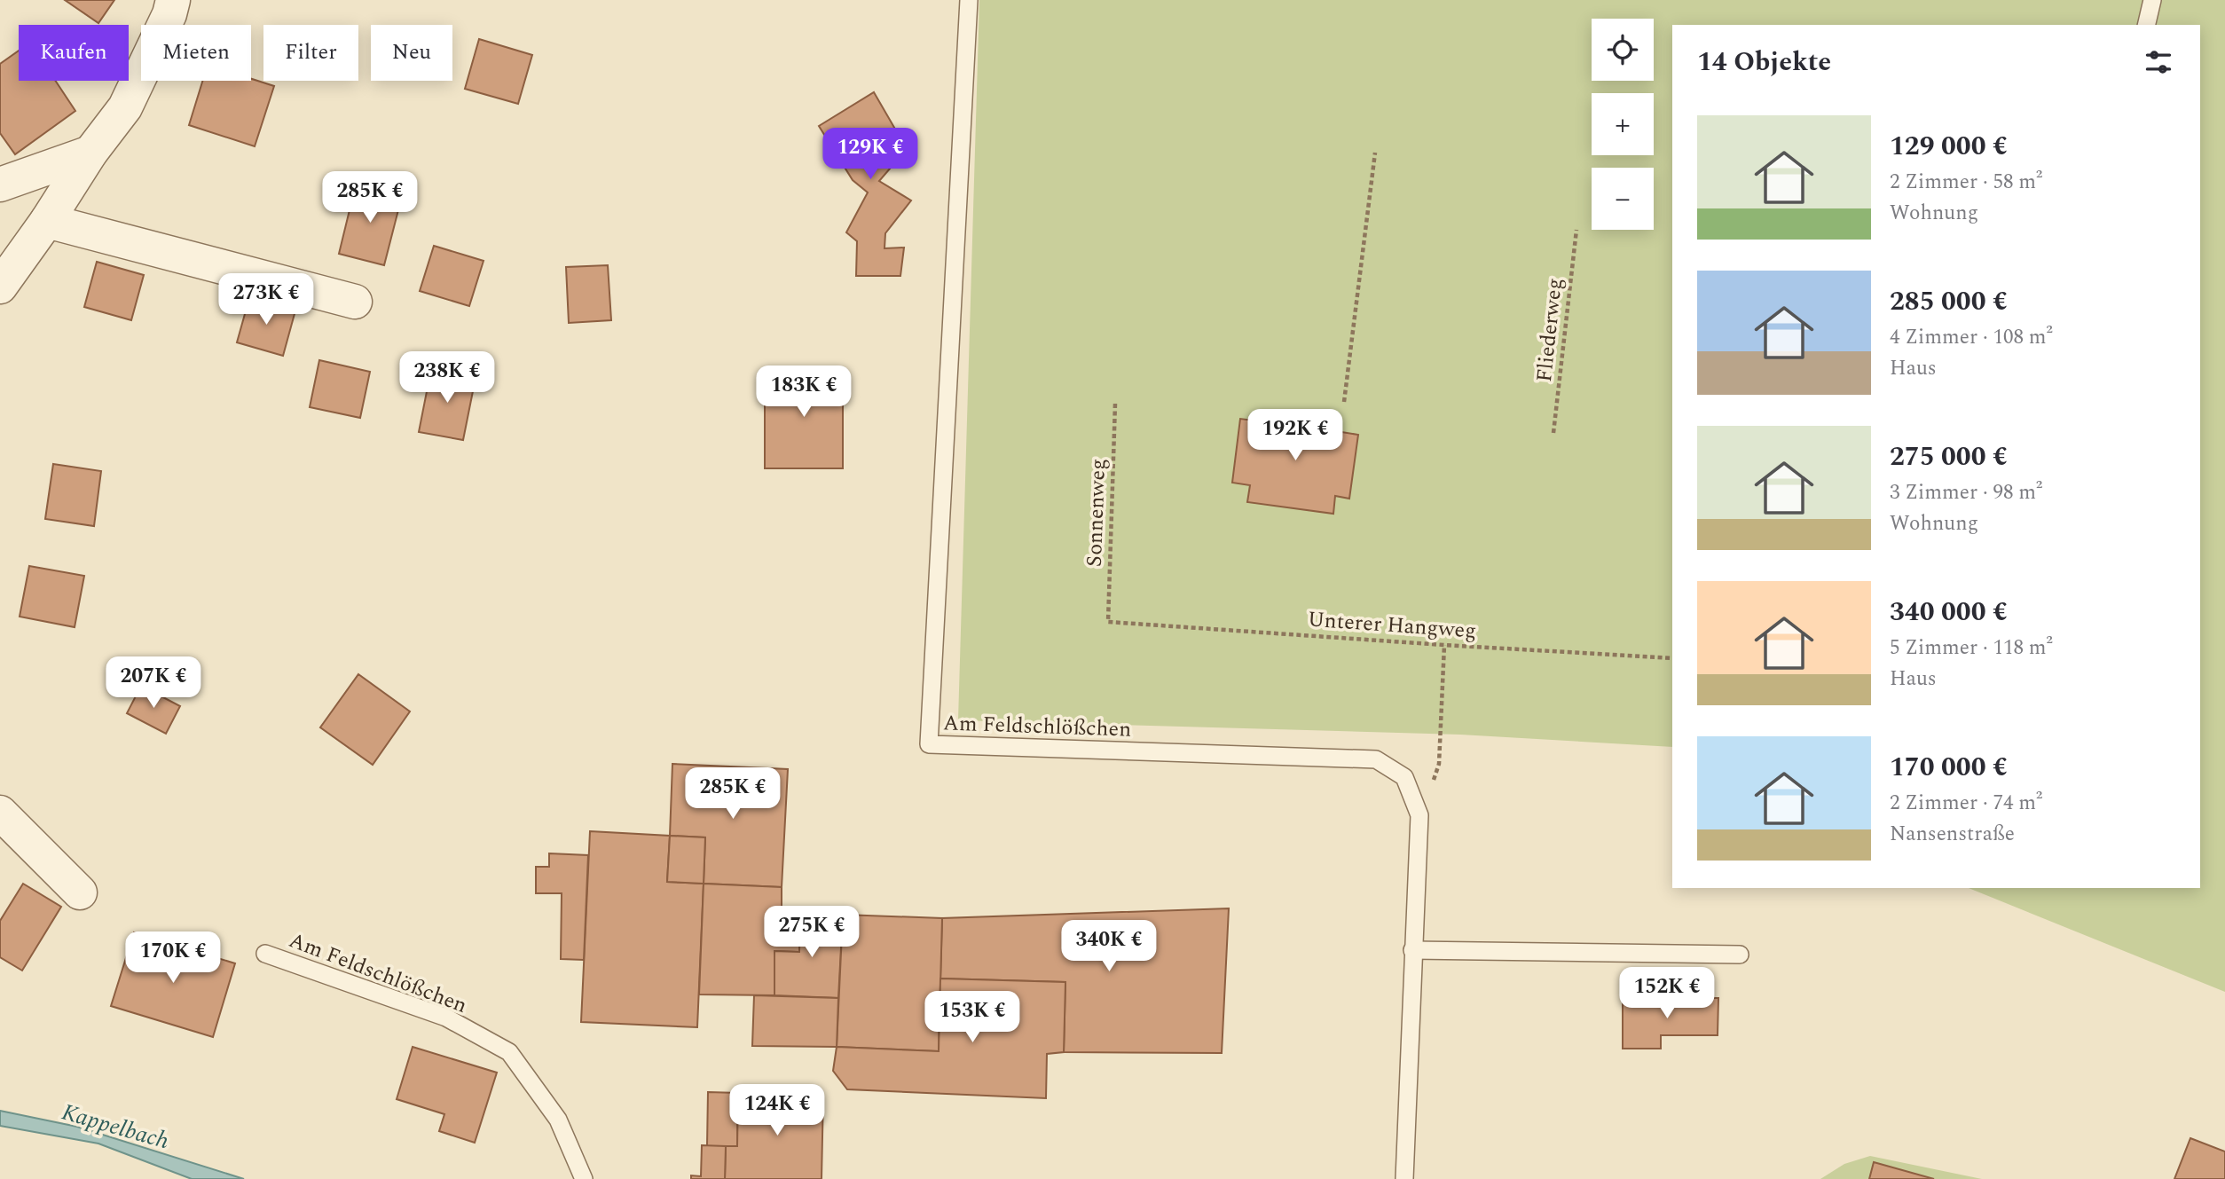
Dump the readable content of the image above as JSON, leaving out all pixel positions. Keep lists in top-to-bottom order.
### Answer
{
  "streets": {
    "lane": ["Am Feldschlößchen"],
    "path": ["Fliederweg", "Sonnenweg", "Unterer Hangweg"]
  },
  "crossings": [
    ["Sonnenweg", "Unterer Hangweg"]
  ],
  "water": ["Kappelbach"],
  "page": {
    "map_buttons": ["+", "−"],
    "chip": [
      "Kaufen",
      "Mieten",
      "Filter",
      "Neu"
    ],
    "heading": "14 Objekte",
    "list": [
      {
        "name": "129 000 €",
        "note": "2 Zimmer · 58 m² · Wohnung"
      },
      {
        "name": "285 000 €",
        "note": "4 Zimmer · 108 m² · Haus"
      },
      {
        "name": "275 000 €",
        "note": "3 Zimmer · 98 m² · Wohnung"
      },
      {
        "name": "340 000 €",
        "note": "5 Zimmer · 118 m² · Haus"
      },
      {
        "name": "170 000 €",
        "note": "2 Zimmer · 74 m² · Nansenstraße"
      }
    ],
    "price": [
      "129K €",
      "285K €",
      "273K €",
      "238K €",
      "183K €",
      "192K €",
      "207K €",
      "285K €",
      "275K €",
      "340K €",
      "170K €",
      "152K €",
      "153K €",
      "124K €"
    ]
  }
}
